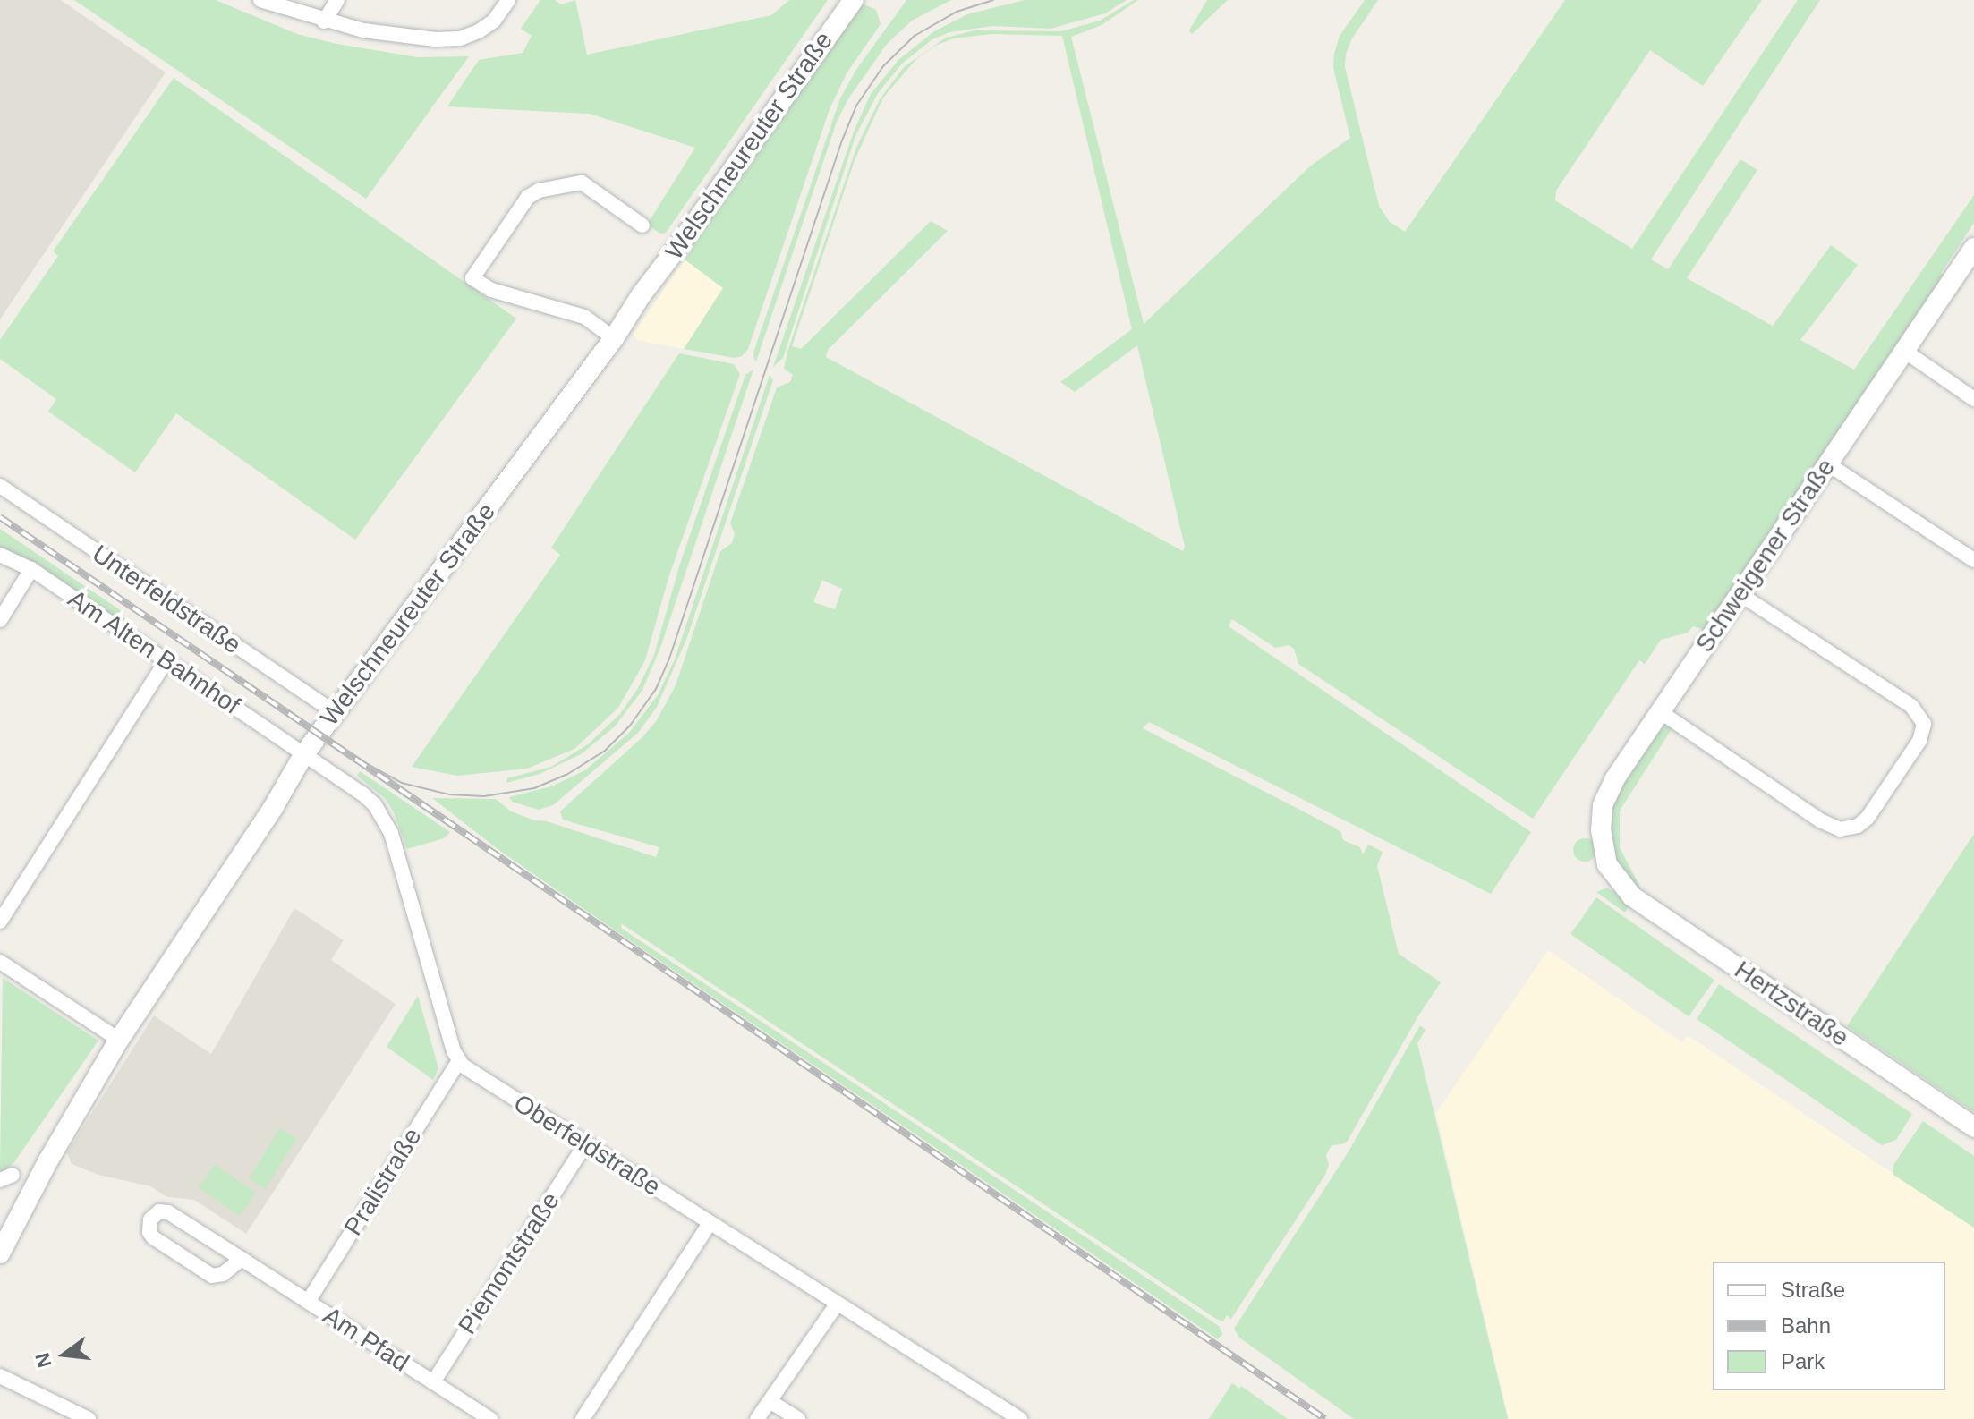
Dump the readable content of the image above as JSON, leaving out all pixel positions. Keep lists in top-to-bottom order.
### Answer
{
  "streets": {
    "main road": ["Welschneureuter Straße", "Schweigener Straße", "Hertzstraße"],
    "street": [
      "Unterfeldstraße",
      "Am Alten Bahnhof",
      "Oberfeldstraße",
      "Pralistraße",
      "Piemontstraße",
      "Am Pfad"
    ]
  },
  "crossings": [
    ["Welschneureuter Straße", "Unterfeldstraße"],
    ["Welschneureuter Straße", "Am Alten Bahnhof"],
    ["Schweigener Straße", "Hertzstraße"],
    ["Oberfeldstraße", "Pralistraße"],
    ["Oberfeldstraße", "Piemontstraße"],
    ["Pralistraße", "Am Pfad"],
    ["Piemontstraße", "Am Pfad"]
  ],
  "legend": ["Straße", "Bahn", "Park"],
  "north": "left"
}
